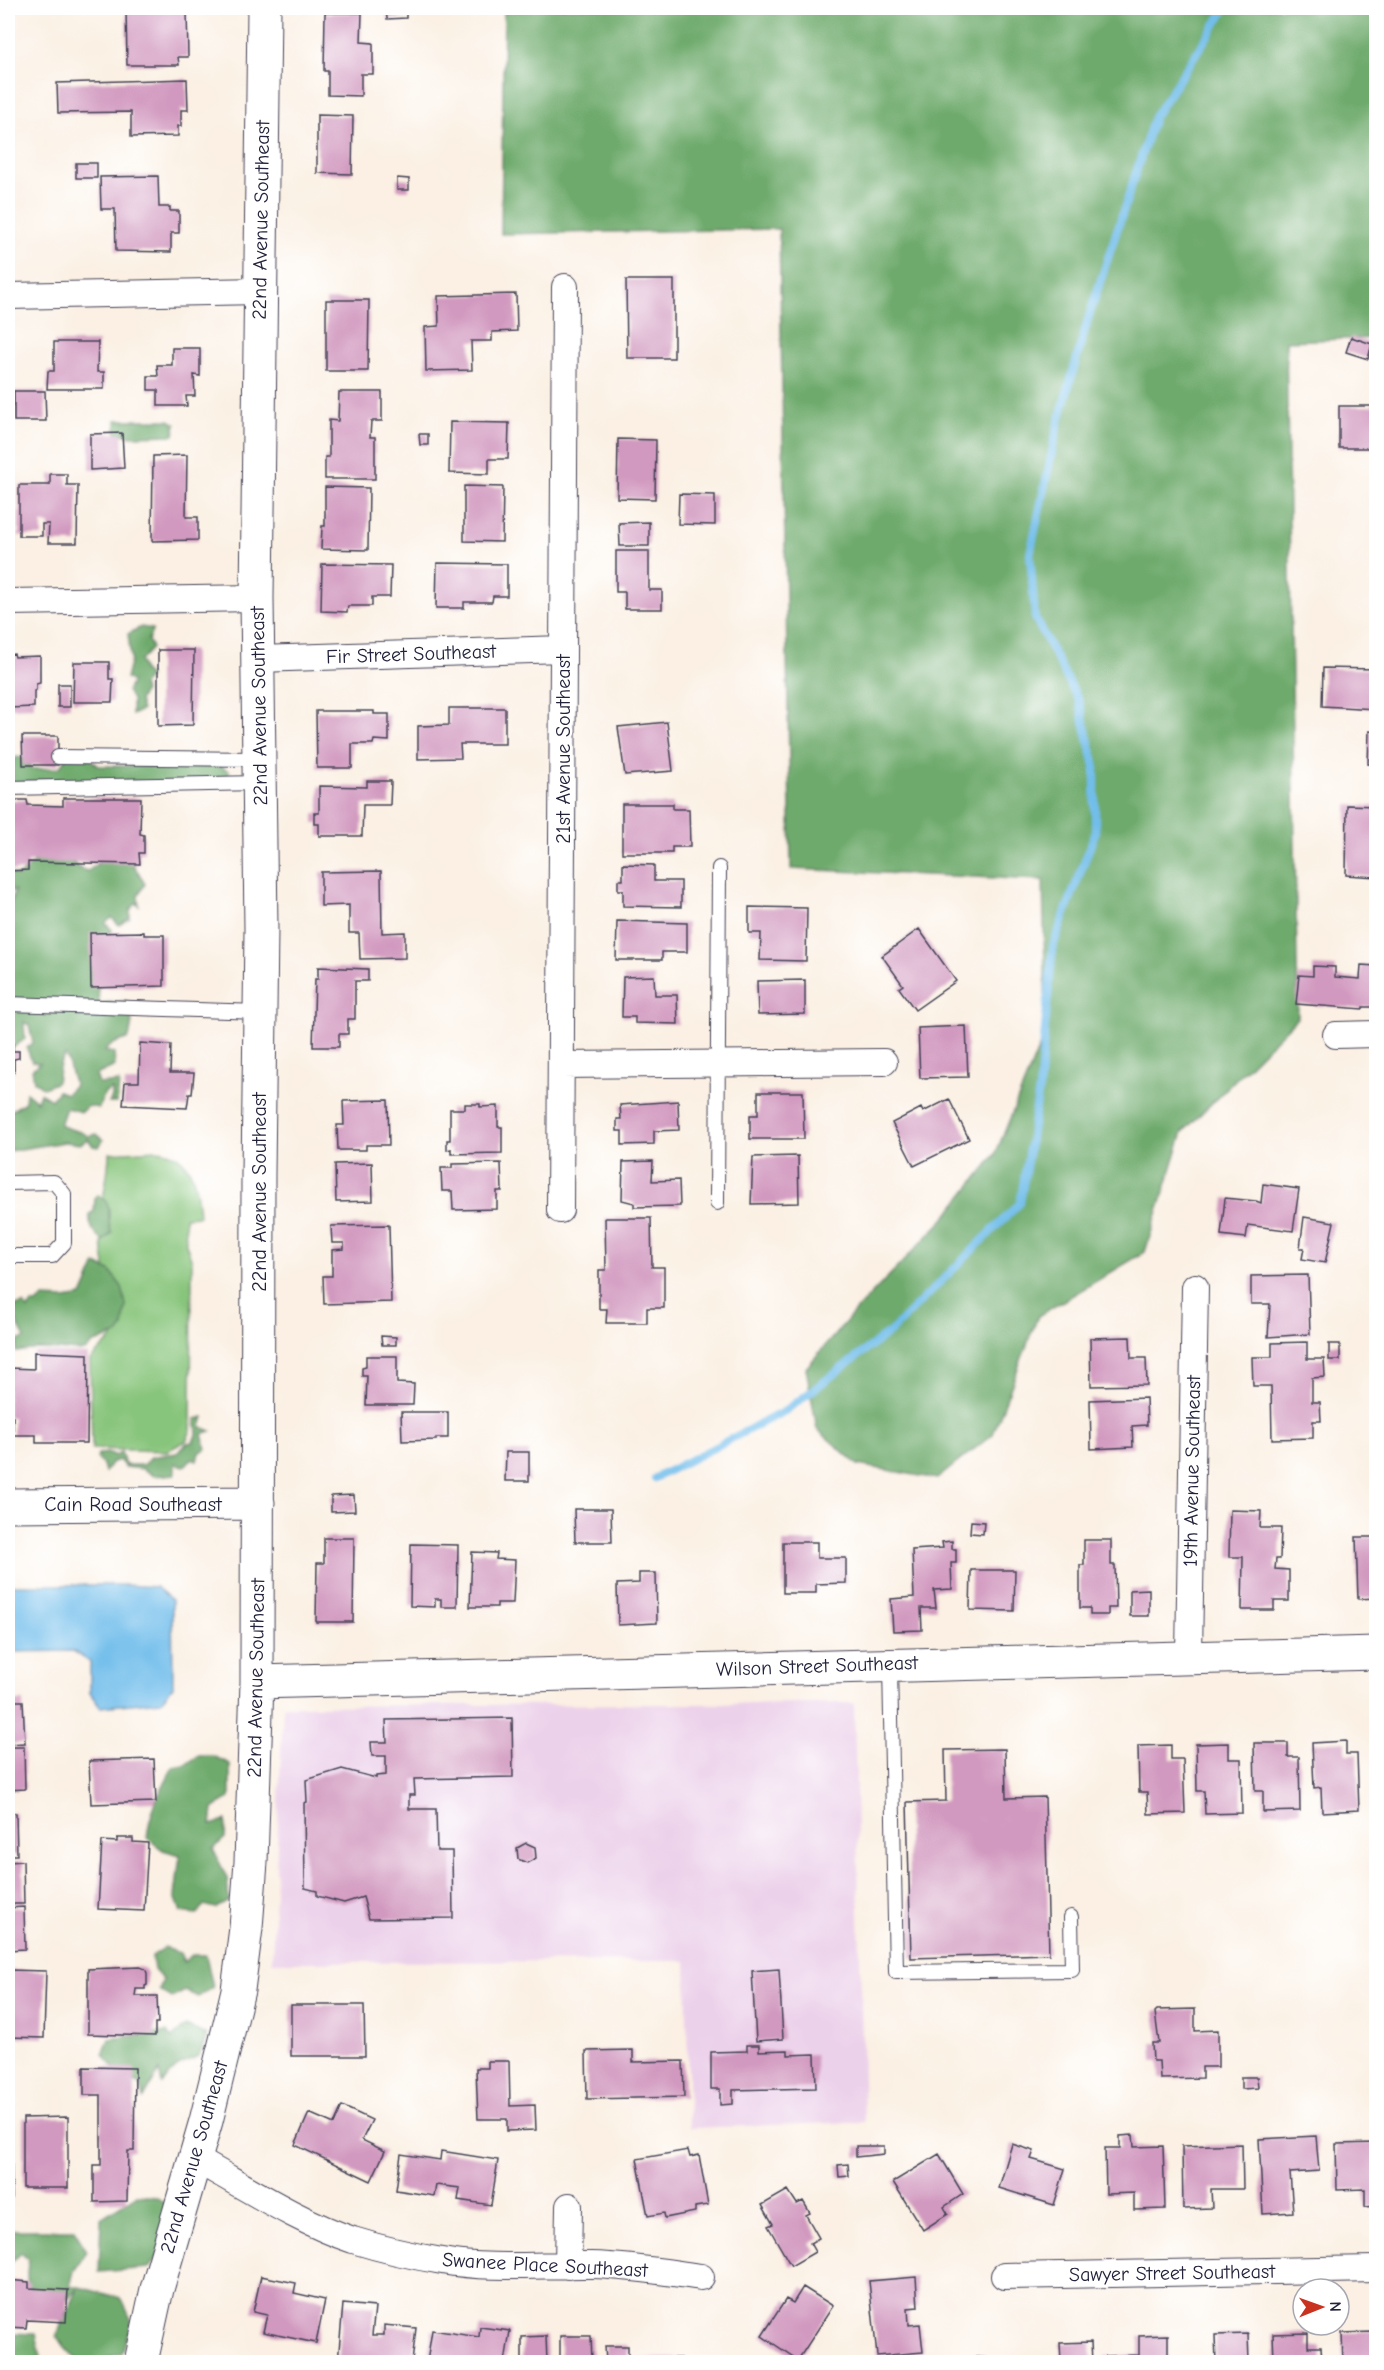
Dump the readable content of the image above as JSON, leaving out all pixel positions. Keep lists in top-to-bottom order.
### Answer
{
  "streets": {
    "street": [
      "22nd Avenue Southeast",
      "Fir Street Southeast",
      "21st Avenue Southeast",
      "19th Avenue Southeast",
      "Cain Road Southeast",
      "Wilson Street Southeast",
      "Swanee Place Southeast",
      "Sawyer Street Southeast"
    ]
  },
  "crossings": [
    ["22nd Avenue Southeast", "Fir Street Southeast"],
    ["22nd Avenue Southeast", "Cain Road Southeast"],
    ["22nd Avenue Southeast", "Wilson Street Southeast"],
    ["22nd Avenue Southeast", "Swanee Place Southeast"],
    ["Fir Street Southeast", "21st Avenue Southeast"],
    ["19th Avenue Southeast", "Wilson Street Southeast"]
  ],
  "north": "right"
}
